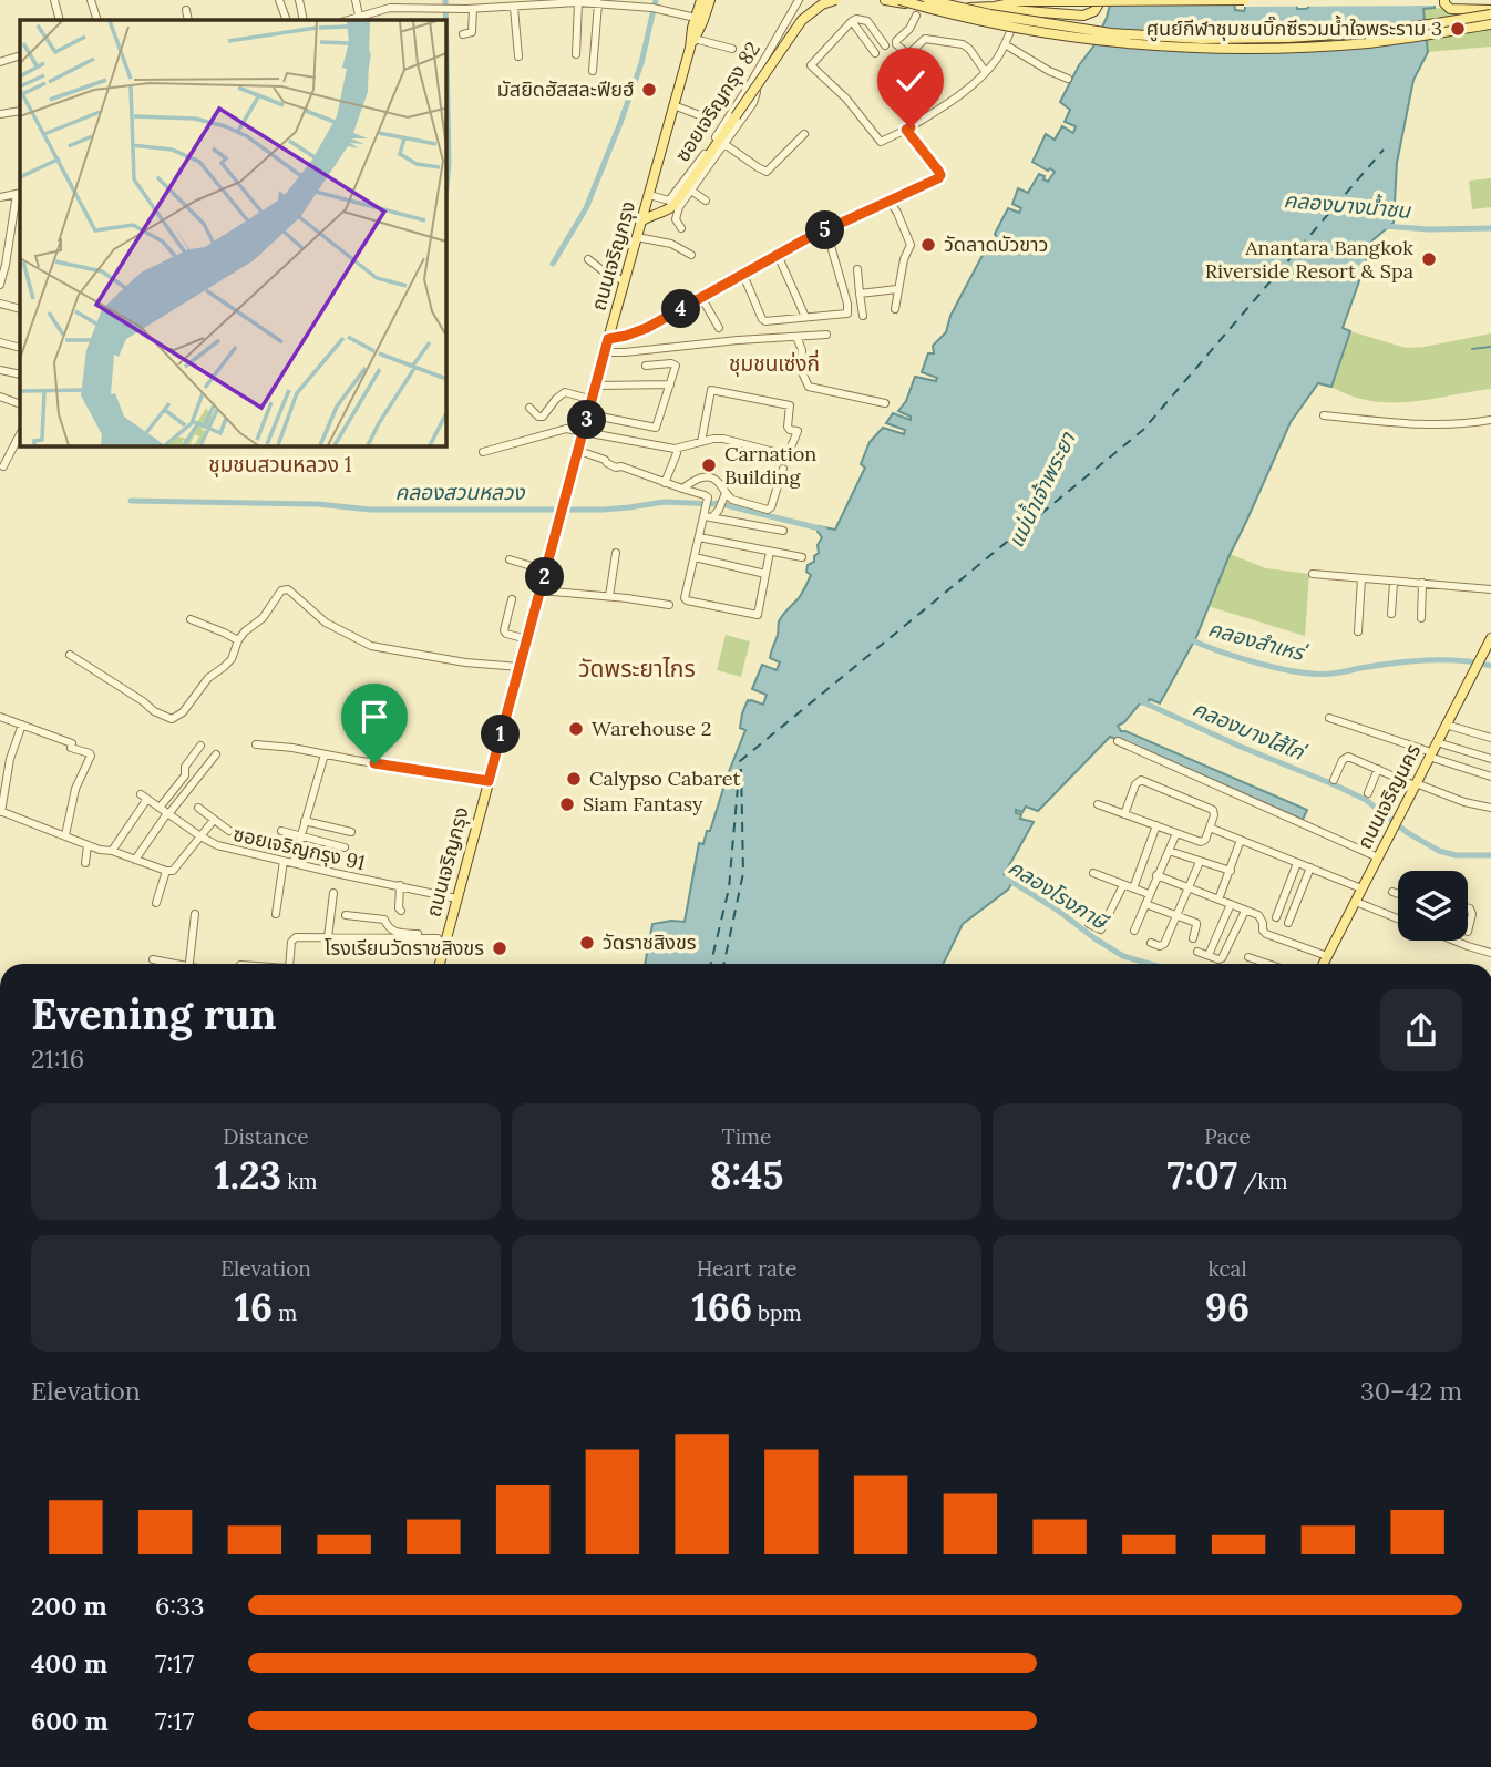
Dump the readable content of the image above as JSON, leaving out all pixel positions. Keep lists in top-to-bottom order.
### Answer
{
  "streets": {
    "main road": ["ถนนเจริญกรุง", "ถนนเจริญนคร"],
    "street": ["ซอยเจริญกรุง 82", "ซอยเจริญกรุง 91"]
  },
  "crossings": [
    ["ซอยเจริญกรุง 82", "ถนนเจริญกรุง"],
    ["ถนนเจริญกรุง", "ซอยเจริญกรุง 91"]
  ],
  "districts": ["ชุมชนเซ่งกี่", "ชุมชนสวนหลวง 1", "วัดพระยาไกร"],
  "water": [
    "คลองบางน้ำชน",
    "แม่น้ำเจ้าพระยา",
    "คลองสวนหลวง",
    "คลองสำเหร่",
    "คลองบางไส้ไก่",
    "คลองโรงภาษี"
  ],
  "places": [
    "ศูนย์กีฬาชุมชนบิ๊กซีรวมน้ำใจพระราม 3",
    "มัสยิดฮัสสละฟียฮ์",
    "วัดลาดบัวขาว",
    "Anantara Bangkok Riverside Resort & Spa",
    "Carnation Building",
    "Warehouse 2",
    "Calypso Cabaret",
    "Siam Fantasy",
    "วัดราชสิงขร",
    "โรงเรียนวัดราชสิงขร"
  ],
  "page": {
    "pins": [
      "5",
      "4",
      "3",
      "2",
      "1"
    ],
    "heading": ["Evening run", "21:16"],
    "stats": [
      ["Distance", "1.23 km"],
      ["Time", "8:45"],
      ["Pace", "7:07 /km"],
      ["Elevation", "16 m"],
      ["Heart rate", "166 bpm"],
      ["kcal", "96"]
    ],
    "chart": ["Elevation", "30–42 m"],
    "list": [
      {
        "name": "200 m",
        "note": "6:33"
      },
      {
        "name": "400 m",
        "note": "7:17"
      },
      {
        "name": "600 m",
        "note": "7:17"
      }
    ]
  }
}
